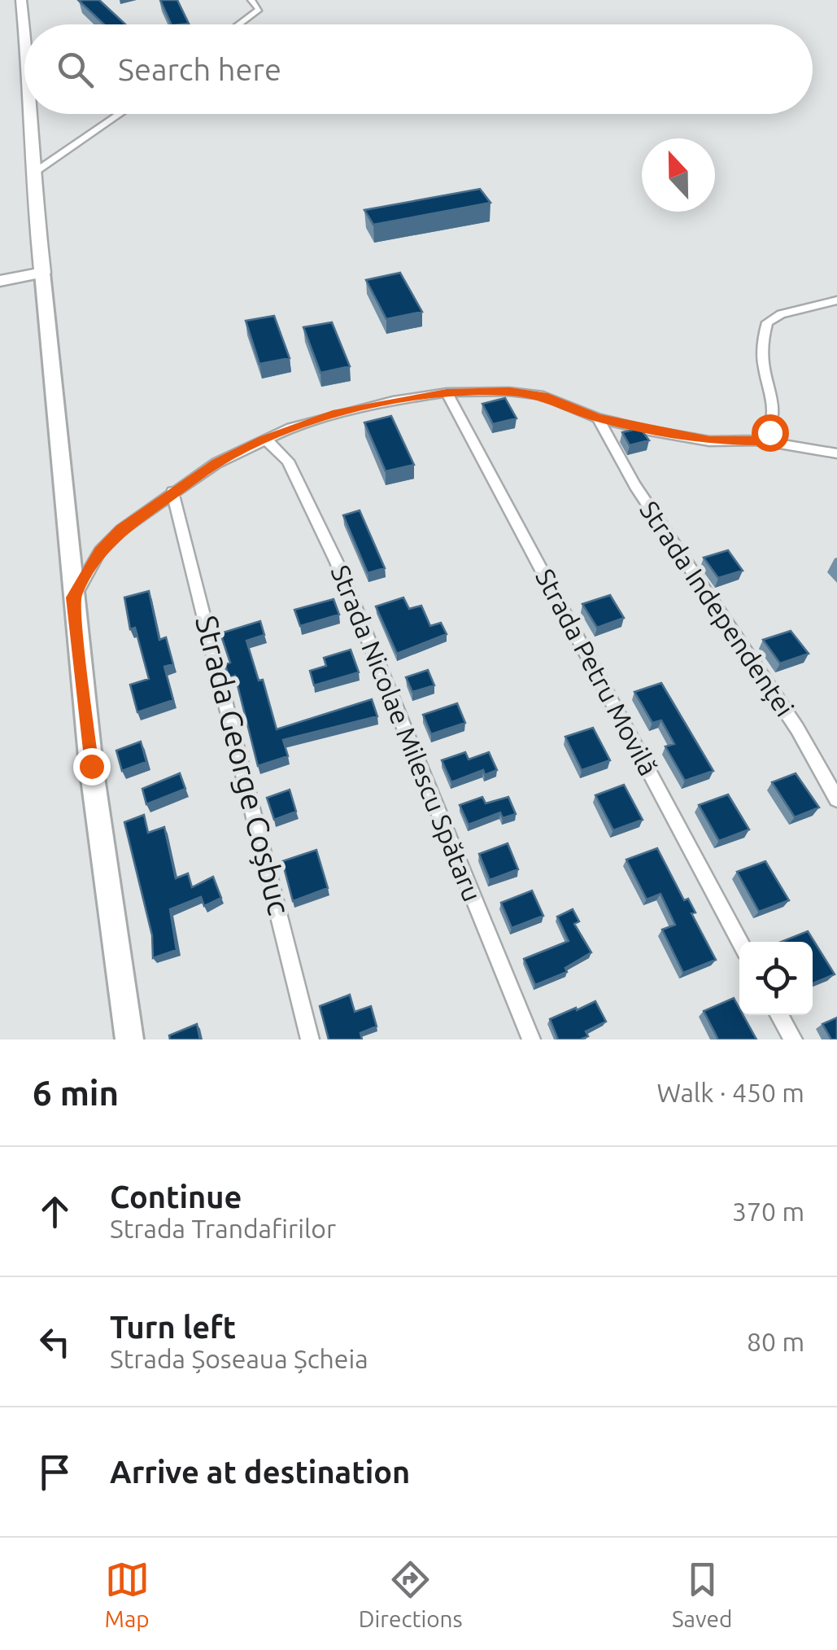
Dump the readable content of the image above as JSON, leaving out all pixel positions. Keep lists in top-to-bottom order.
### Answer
{
  "streets": {
    "street": [
      "Strada Independenței",
      "Strada Petru Movilă",
      "Strada Nicolae Milescu Spătaru",
      "Strada George Coșbuc"
    ]
  },
  "north": "top",
  "page": {
    "search": "Search here",
    "heading": ["6 min", "Walk · 450 m"],
    "list": [
      ["Continue", "Strada Trandafirilor", "370 m"],
      ["Turn left", "Strada Șoseaua Șcheia", "80 m"],
      "Arrive at destination"
    ],
    "nav": ["Map", "Directions", "Saved"]
  }
}
